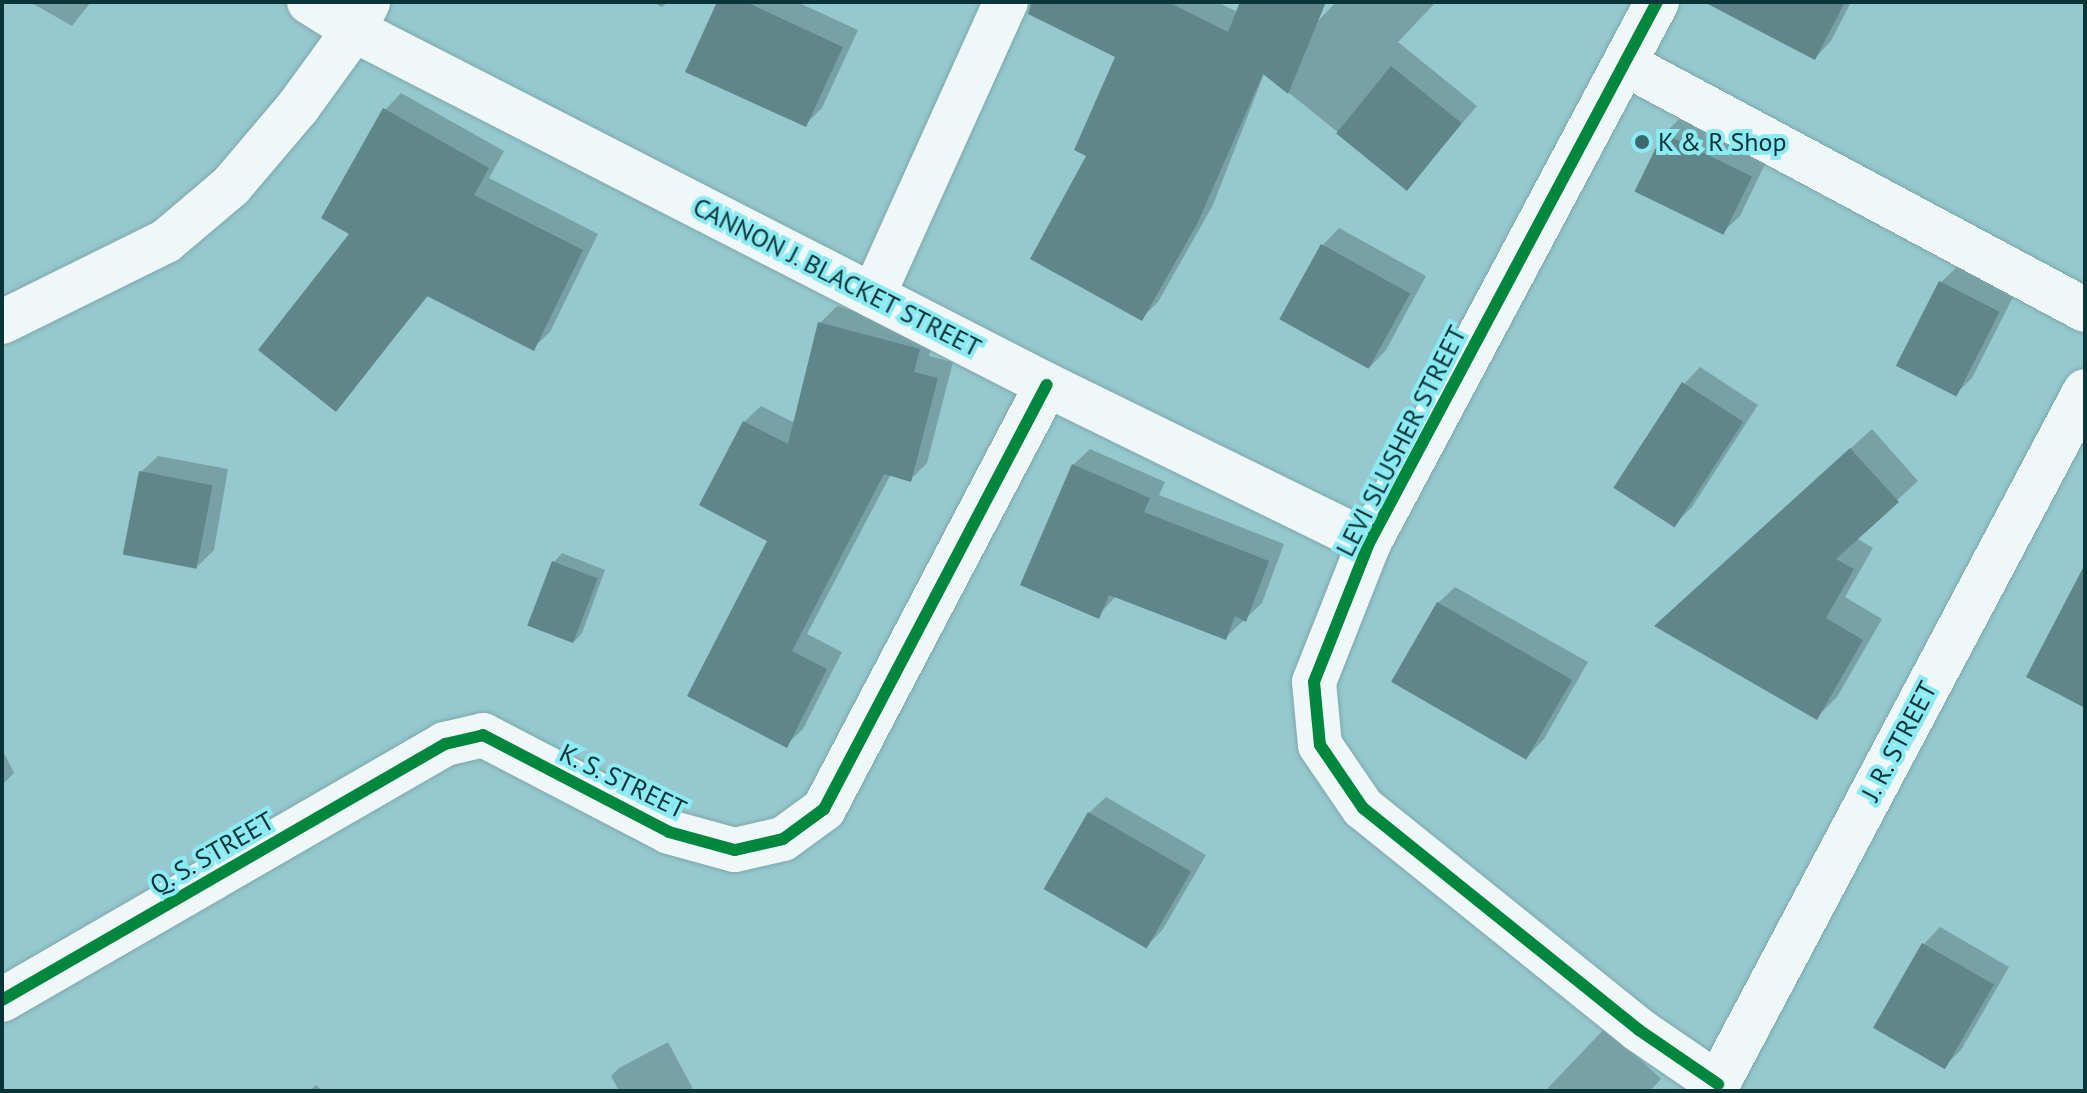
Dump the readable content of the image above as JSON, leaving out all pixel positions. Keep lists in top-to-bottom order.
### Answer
{
  "streets": {
    "street": [
      "CANNON J. BLACKET STREET",
      "LEVI SLUSHER STREET",
      "J. R. STREET",
      "K. S. STREET",
      "Q. S. STREET"
    ]
  },
  "crossings": [
    ["CANNON J. BLACKET STREET", "LEVI SLUSHER STREET"],
    ["CANNON J. BLACKET STREET", "K. S. STREET"],
    ["LEVI SLUSHER STREET", "J. R. STREET"],
    ["K. S. STREET", "Q. S. STREET"]
  ],
  "places": ["K & R Shop"]
}
